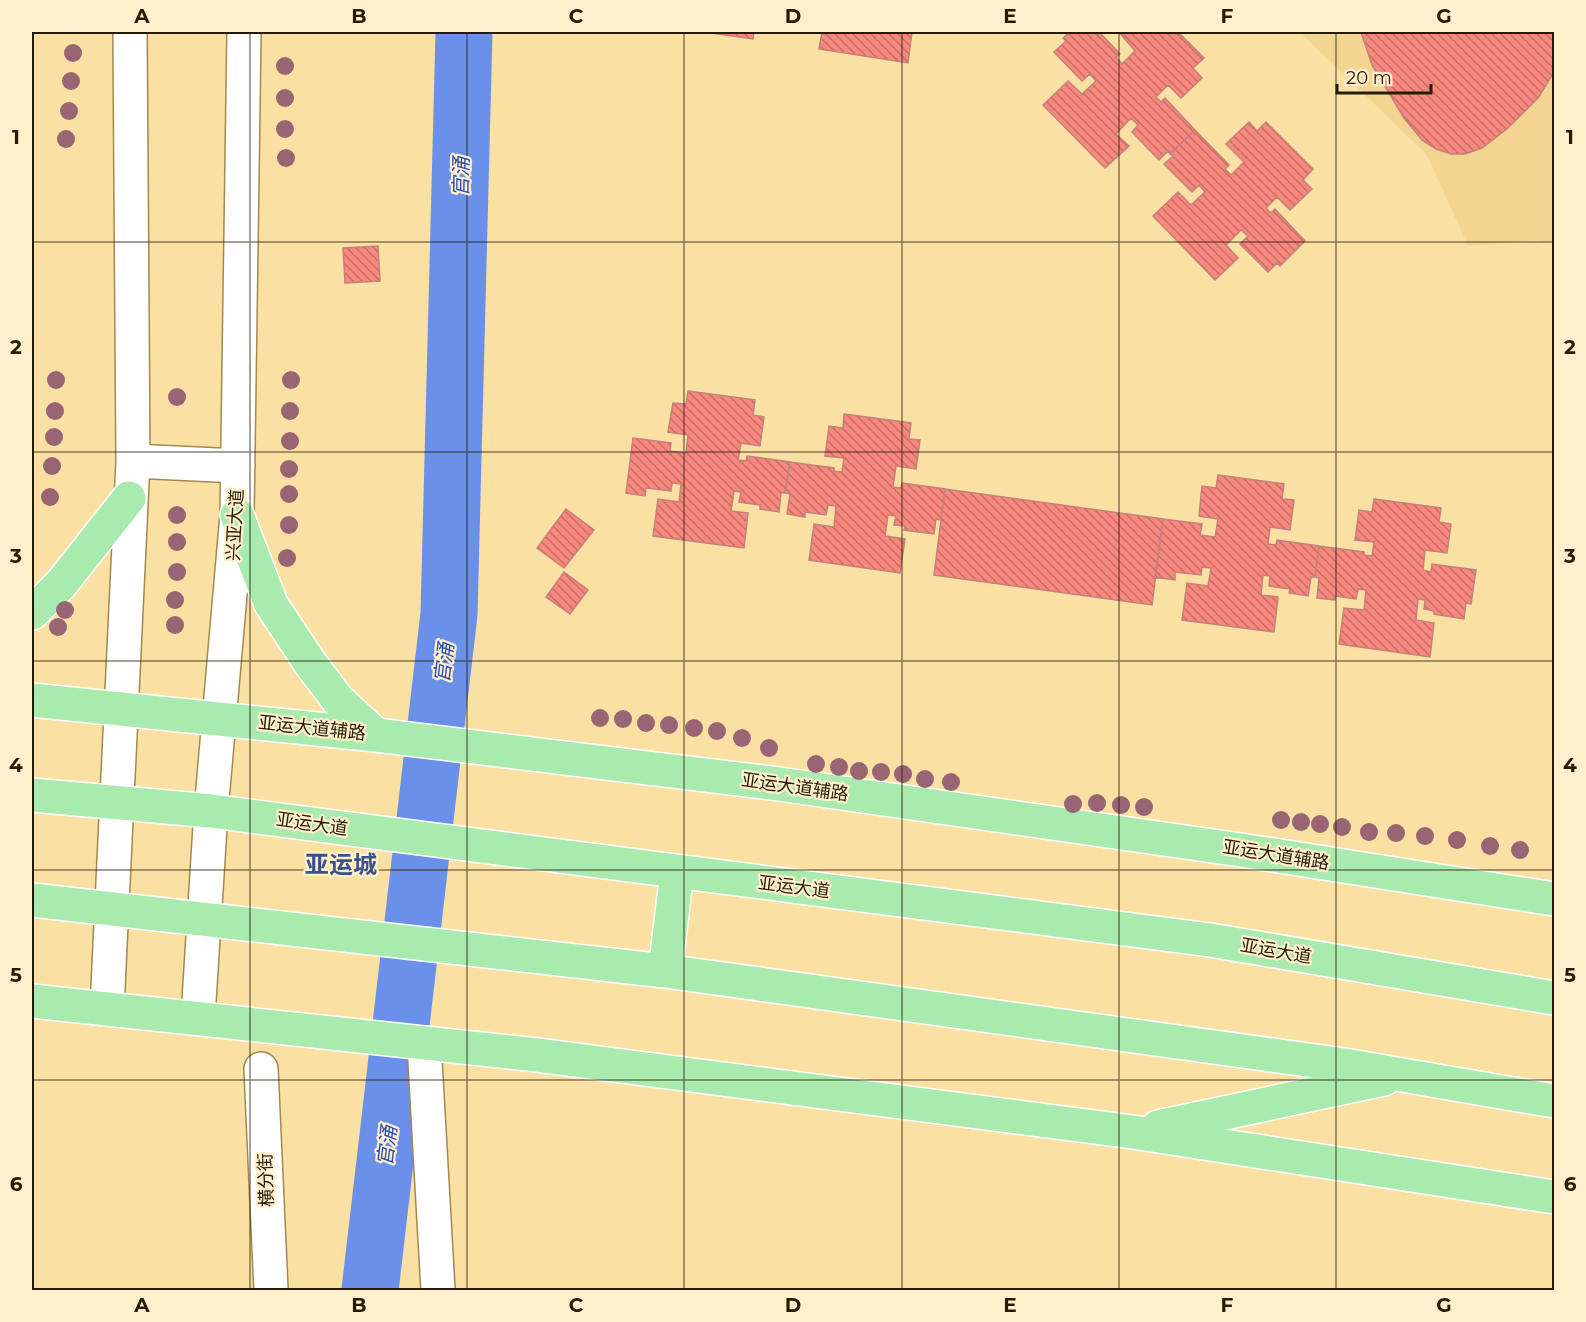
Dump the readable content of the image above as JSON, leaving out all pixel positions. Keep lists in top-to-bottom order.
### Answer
{
  "streets": {
    "main road": ["亚运大道辅路", "亚运大道"],
    "street": ["兴亚大道", "横分街"]
  },
  "crossings": [
    ["兴亚大道", "亚运大道辅路"],
    ["兴亚大道", "亚运大道"]
  ],
  "districts": ["亚运城"],
  "water": ["官涌"],
  "scale_bar": "20 m",
  "grid": {
    "columns": [
      "A",
      "B",
      "C",
      "D",
      "E",
      "F",
      "G"
    ],
    "rows": [
      "1",
      "2",
      "3",
      "4",
      "5",
      "6"
    ]
  }
}
